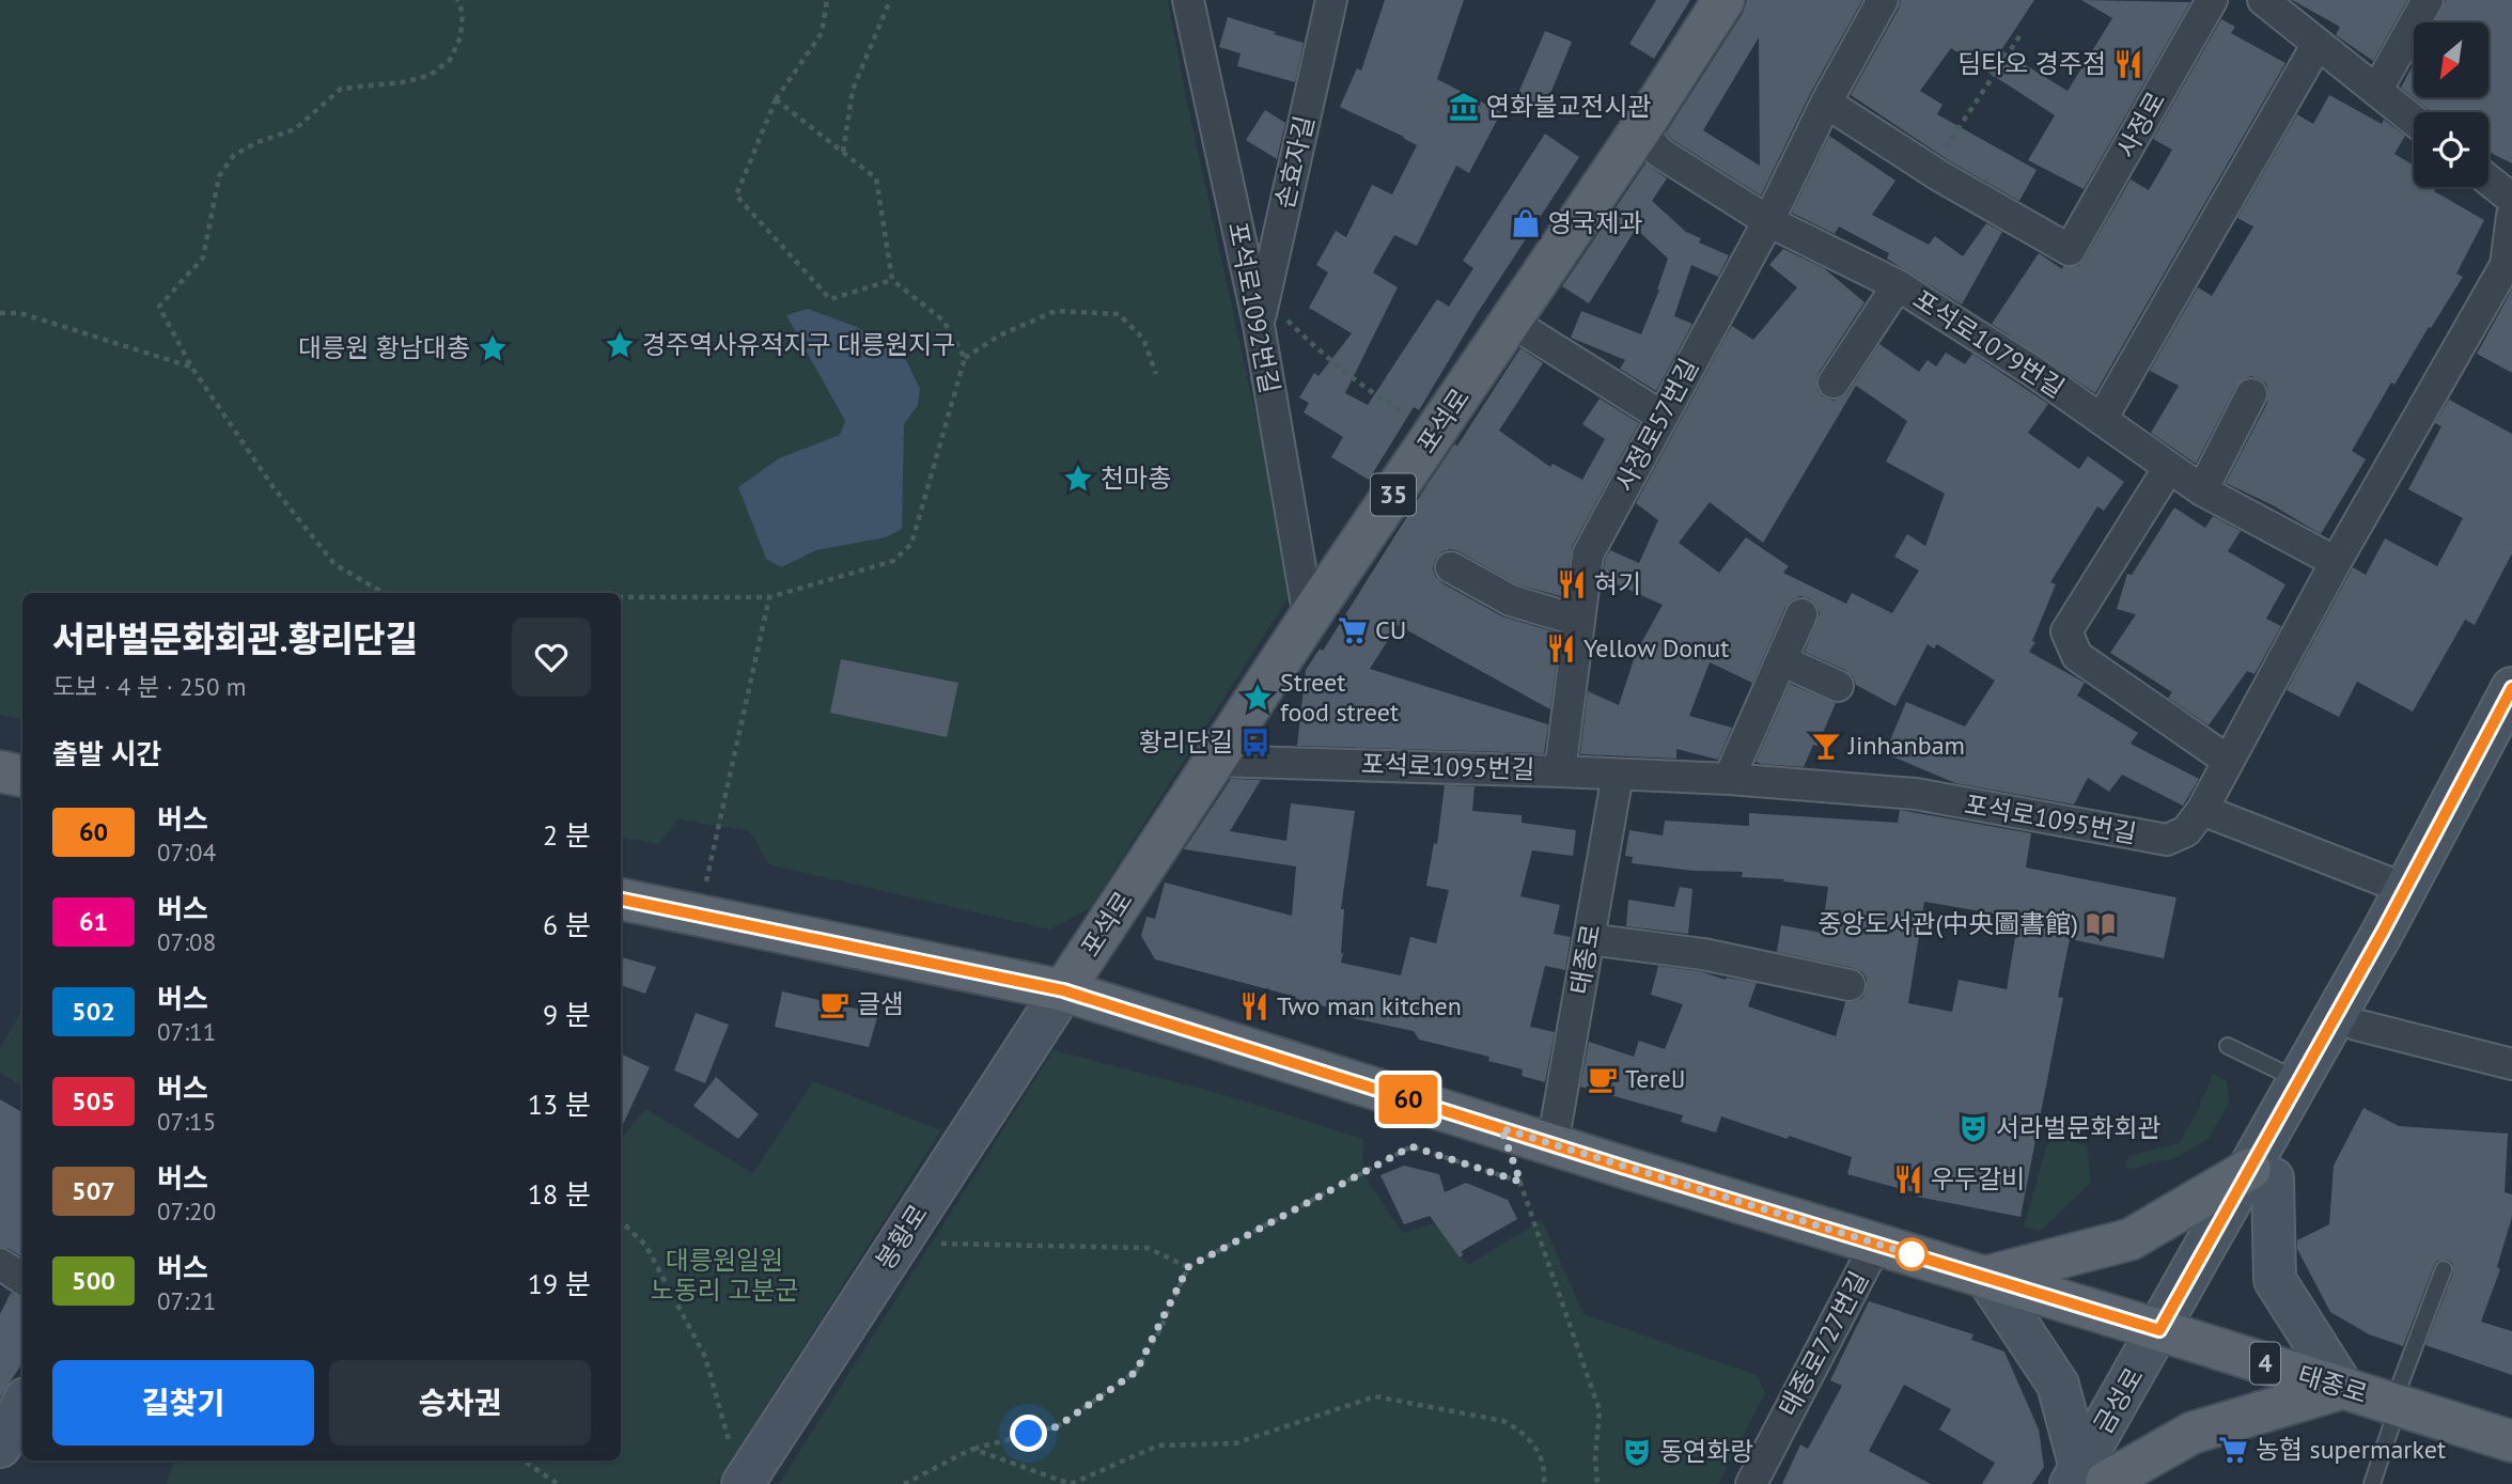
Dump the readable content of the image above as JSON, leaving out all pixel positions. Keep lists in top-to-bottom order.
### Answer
{
  "streets": {
    "main road": [
      "포석로",
      "35",
      "태종로",
      "4"
    ],
    "street": [
      "사정로",
      "손효자길",
      "포석로1092번길",
      "포석로1079번길",
      "사정로57번길",
      "포석로1095번길",
      "봉황로",
      "태종로727번길",
      "금성로"
    ]
  },
  "crossings": [
    ["손효자길", "포석로1092번길"],
    ["포석로1092번길", "포석로"],
    ["포석로1079번길", "포석로"],
    ["포석로1079번길", "사정로57번길"],
    ["포석로1079번길", "포석로1095번길"],
    ["포석로", "포석로1095번길"],
    ["포석로", "태종로"],
    ["포석로", "봉황로"],
    ["사정로57번길", "포석로1095번길"],
    ["포석로1095번길", "태종로"],
    ["태종로", "봉황로"],
    ["태종로", "태종로727번길"],
    ["태종로", "금성로"]
  ],
  "parks": ["대릉원일원 노동리 고분군"],
  "places": {
    "restaurant": [
      "딤타오 경주점",
      "혀기",
      "Yellow Donut",
      "Two man kitchen",
      "우두갈비"
    ],
    "museum": ["연화불교전시관"],
    "shop": ["영국제과"],
    "place": [
      "경주역사유적지구 대릉원지구",
      "대릉원 황남대총",
      "천마총",
      "Street food street"
    ],
    "supermarket": ["CU", "농협 supermarket"],
    "bus stop": ["황리단길"],
    "bar": ["Jinhanbam"],
    "library": ["중앙도서관(中央圖書館)"],
    "cafe": ["글샘", "TerelJ"],
    "theatre": ["서라벌문화회관", "동연화랑"]
  },
  "lines": ["bus line 60"],
  "north": "bottom left",
  "page": {
    "on_map": "60",
    "heading": [
      ["서라벌문화회관.황리단길", "도보 · 4 분 · 250 m"],
      "출발 시간"
    ],
    "list": [
      {
        "mark": "60",
        "name": "버스",
        "note": "07:04",
        "value": "2 분"
      },
      {
        "mark": "61",
        "name": "버스",
        "note": "07:08",
        "value": "6 분"
      },
      {
        "mark": "502",
        "name": "버스",
        "note": "07:11",
        "value": "9 분"
      },
      {
        "mark": "505",
        "name": "버스",
        "note": "07:15",
        "value": "13 분"
      },
      {
        "mark": "507",
        "name": "버스",
        "note": "07:20",
        "value": "18 분"
      },
      {
        "mark": "500",
        "name": "버스",
        "note": "07:21",
        "value": "19 분"
      }
    ],
    "buttons": ["길찾기", "승차권"]
  }
}
